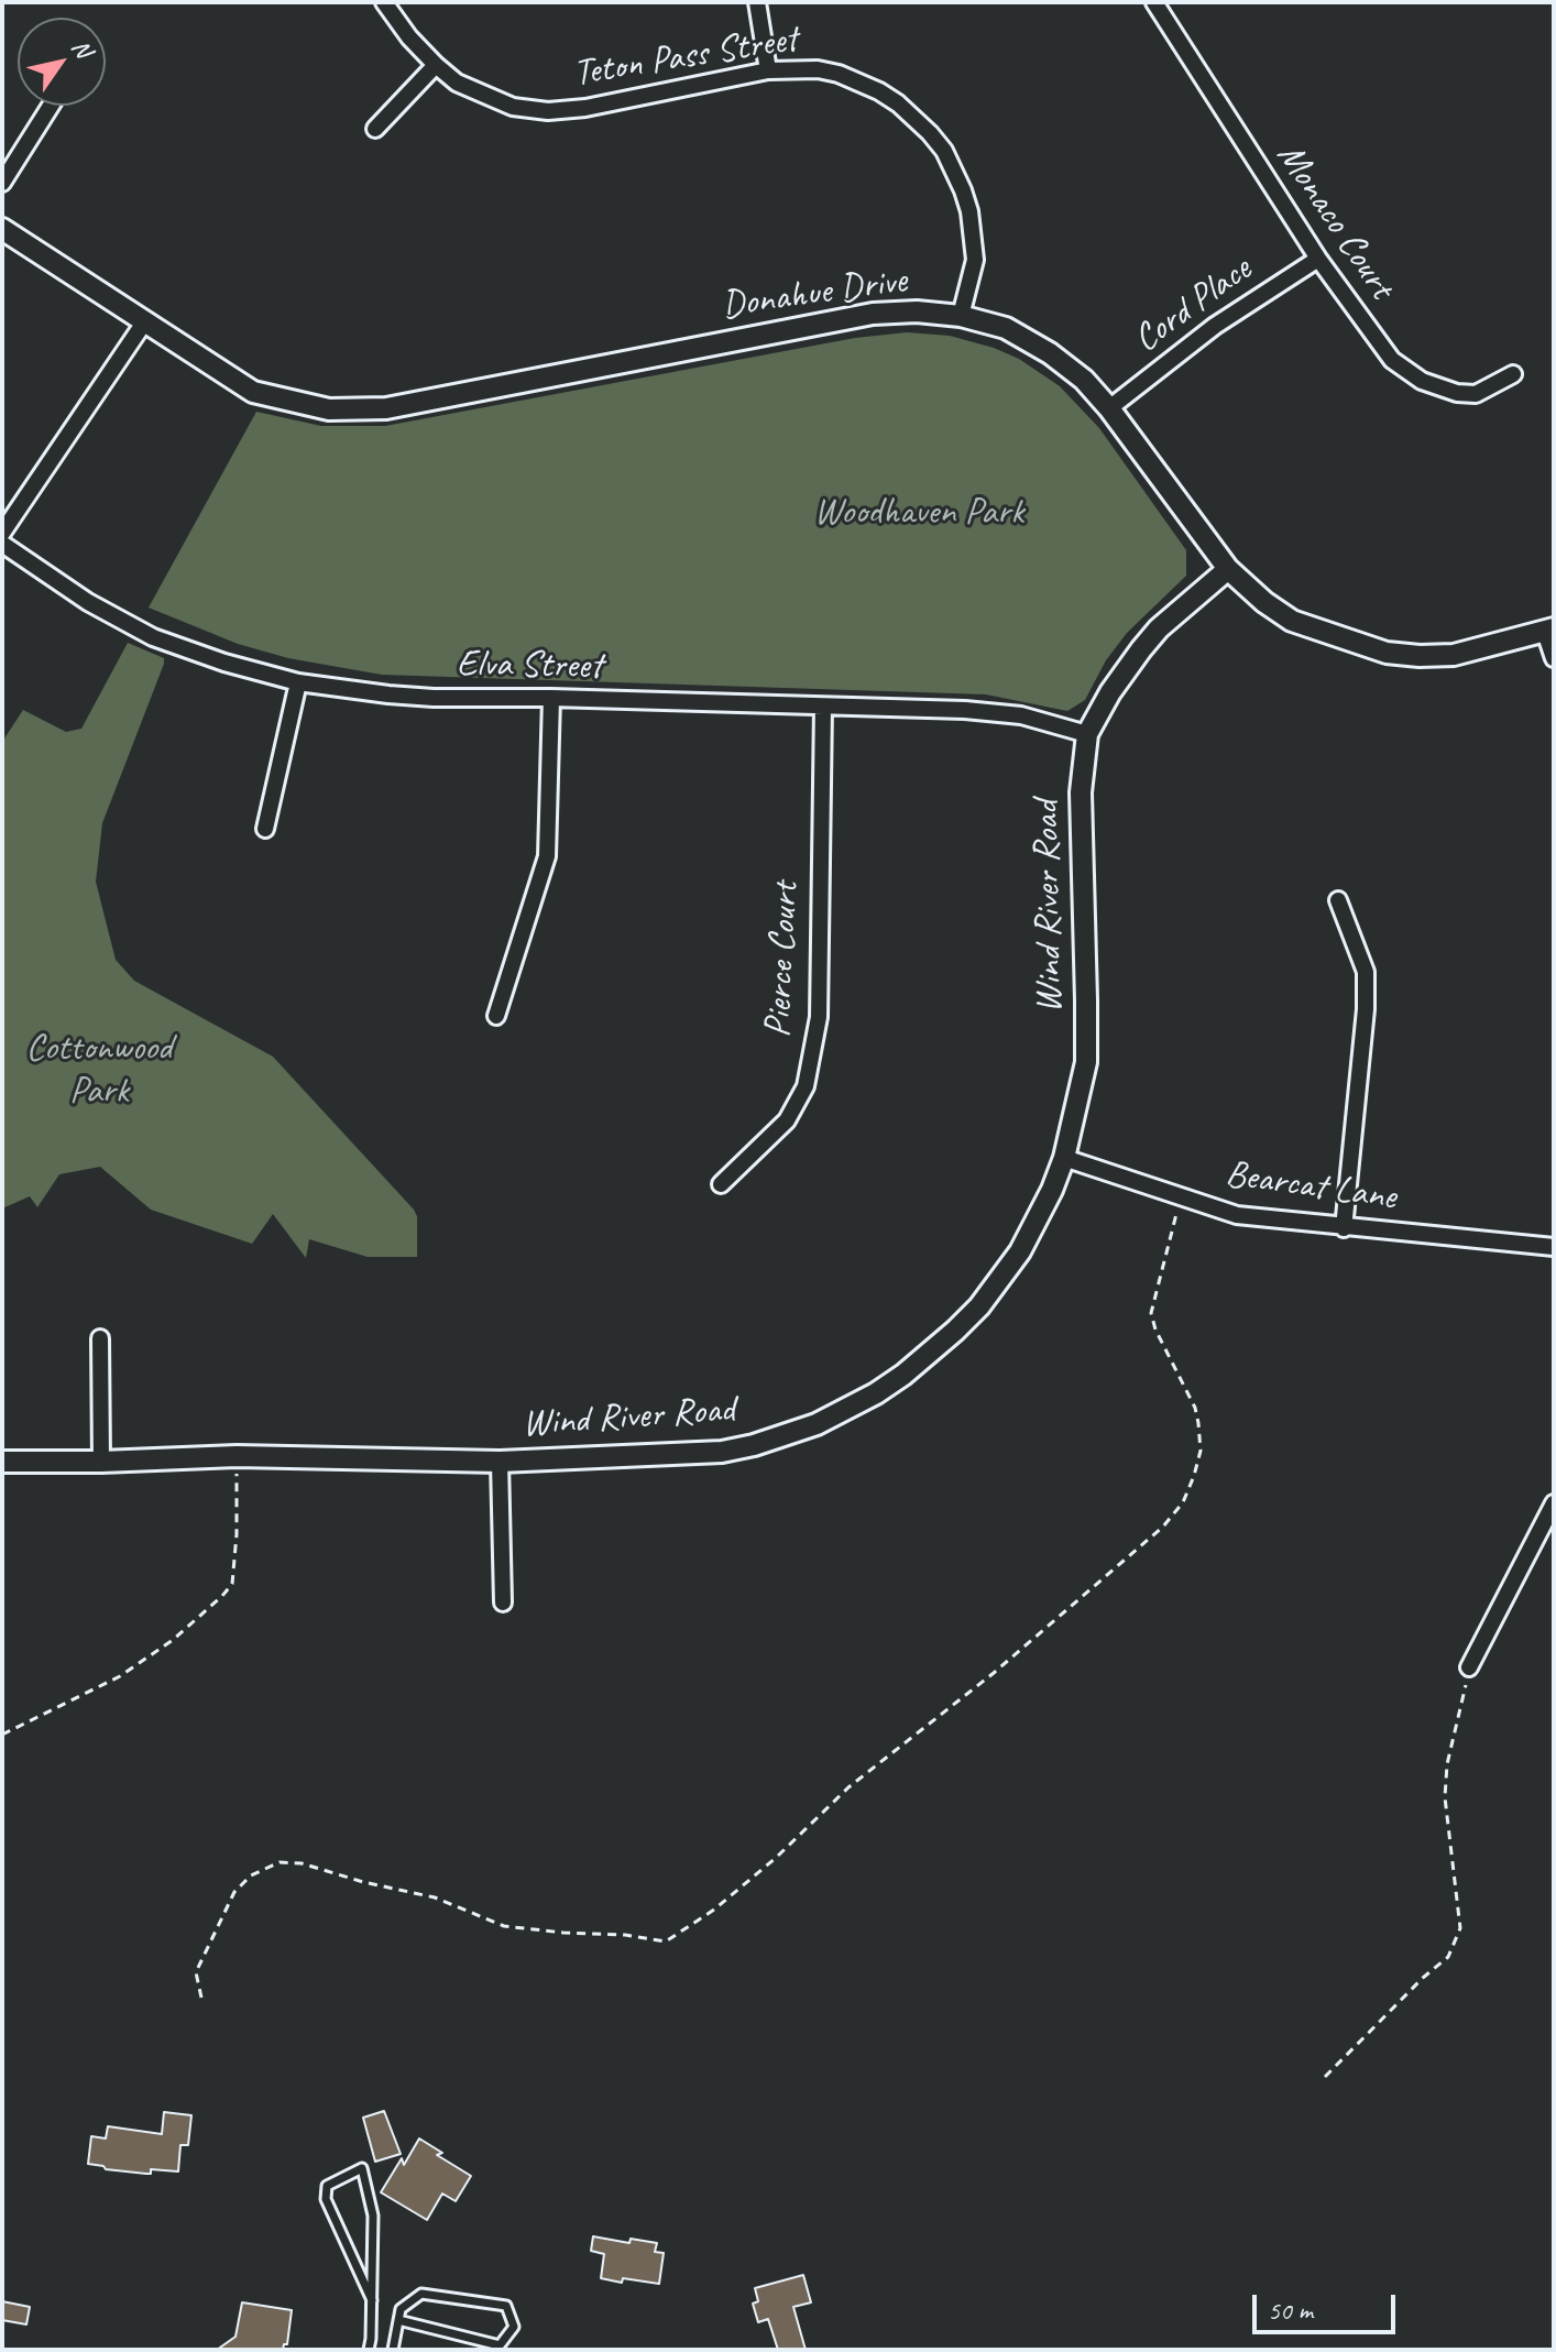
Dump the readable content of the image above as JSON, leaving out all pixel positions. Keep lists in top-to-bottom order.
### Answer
{
  "streets": {
    "street": [
      "Teton Pass Street",
      "Monaco Court",
      "Donahue Drive",
      "Cord Place",
      "Elva Street",
      "Wind River Road",
      "Pierce Court",
      "Bearcat Lane"
    ]
  },
  "crossings": [
    ["Teton Pass Street", "Donahue Drive"],
    ["Monaco Court", "Cord Place"],
    ["Donahue Drive", "Cord Place"],
    ["Donahue Drive", "Wind River Road"],
    ["Elva Street", "Wind River Road"],
    ["Elva Street", "Pierce Court"],
    ["Wind River Road", "Bearcat Lane"]
  ],
  "parks": ["Woodhaven Park", "Cottonwood Park"],
  "scale_bar": "50 m",
  "north": "top right"
}
